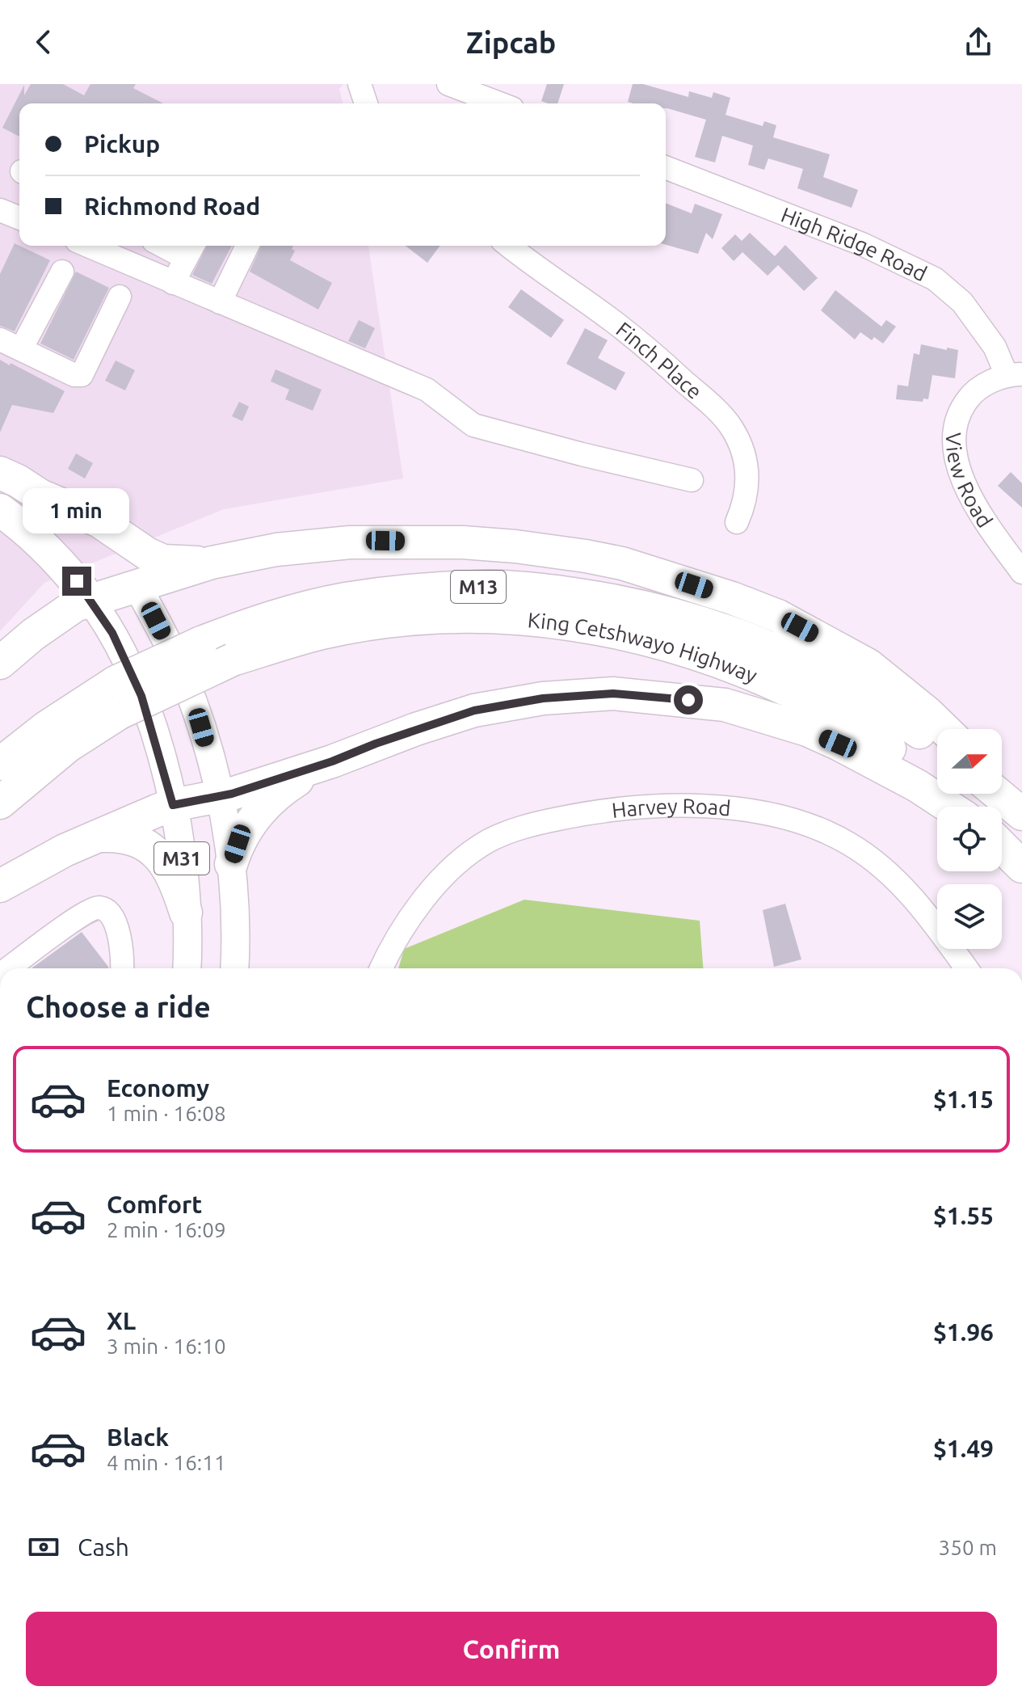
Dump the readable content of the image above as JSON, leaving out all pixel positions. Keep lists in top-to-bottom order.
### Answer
{
  "streets": {
    "highway": ["M13", "King Cetshwayo Highway"],
    "main road": ["M31"],
    "street": [
      "High Ridge Road",
      "Finch Place",
      "View Road",
      "Harvey Road"
    ]
  },
  "crossings": [
    ["High Ridge Road", "View Road"],
    ["M13", "King Cetshwayo Highway"]
  ],
  "north": "right",
  "page": {
    "header": "Zipcab",
    "banner": ["Pickup", "Richmond Road"],
    "bubble": "1 min",
    "heading": "Choose a ride",
    "list": [
      {
        "name": "Economy",
        "note": "1 min · 16:08",
        "value": "$1.15"
      },
      {
        "name": "Comfort",
        "note": "2 min · 16:09",
        "value": "$1.55"
      },
      {
        "name": "XL",
        "note": "3 min · 16:10",
        "value": "$1.96"
      },
      {
        "name": "Black",
        "note": "4 min · 16:11",
        "value": "$1.49"
      }
    ],
    "pay": ["Cash", "350 m"],
    "buttons": "Confirm"
  }
}
